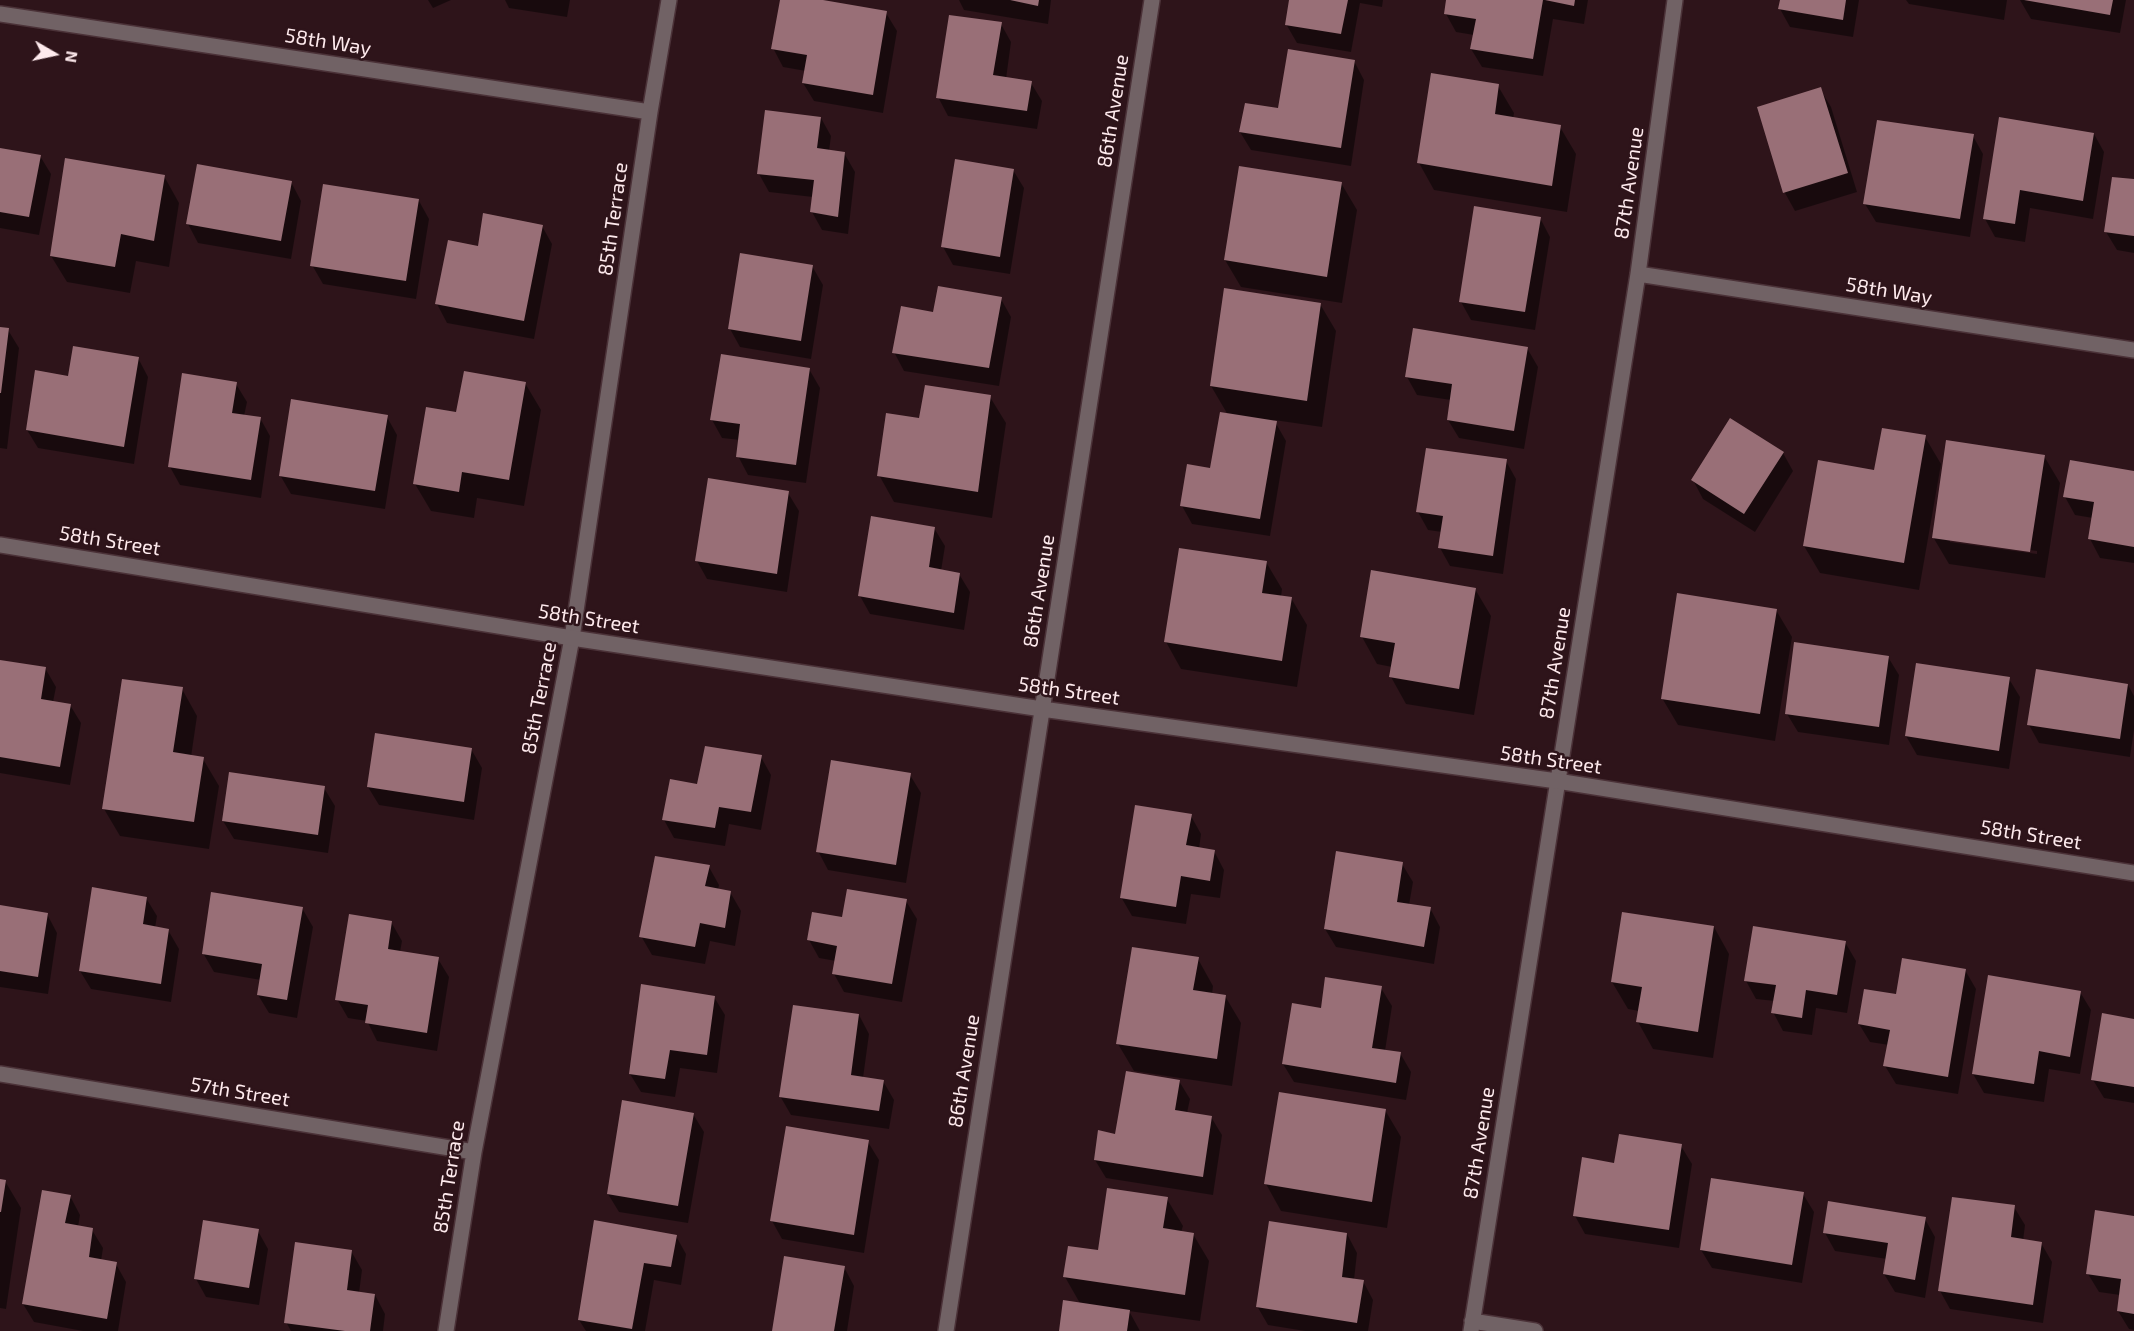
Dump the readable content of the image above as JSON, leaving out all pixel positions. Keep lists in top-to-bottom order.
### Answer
{
  "streets": {
    "street": [
      "58th Way",
      "86th Avenue",
      "87th Avenue",
      "85th Terrace",
      "58th Street",
      "57th Street"
    ]
  },
  "crossings": [
    ["58th Way", "87th Avenue"],
    ["58th Way", "85th Terrace"],
    ["86th Avenue", "58th Street"],
    ["87th Avenue", "58th Street"],
    ["85th Terrace", "58th Street"],
    ["85th Terrace", "57th Street"]
  ],
  "north": "right"
}
